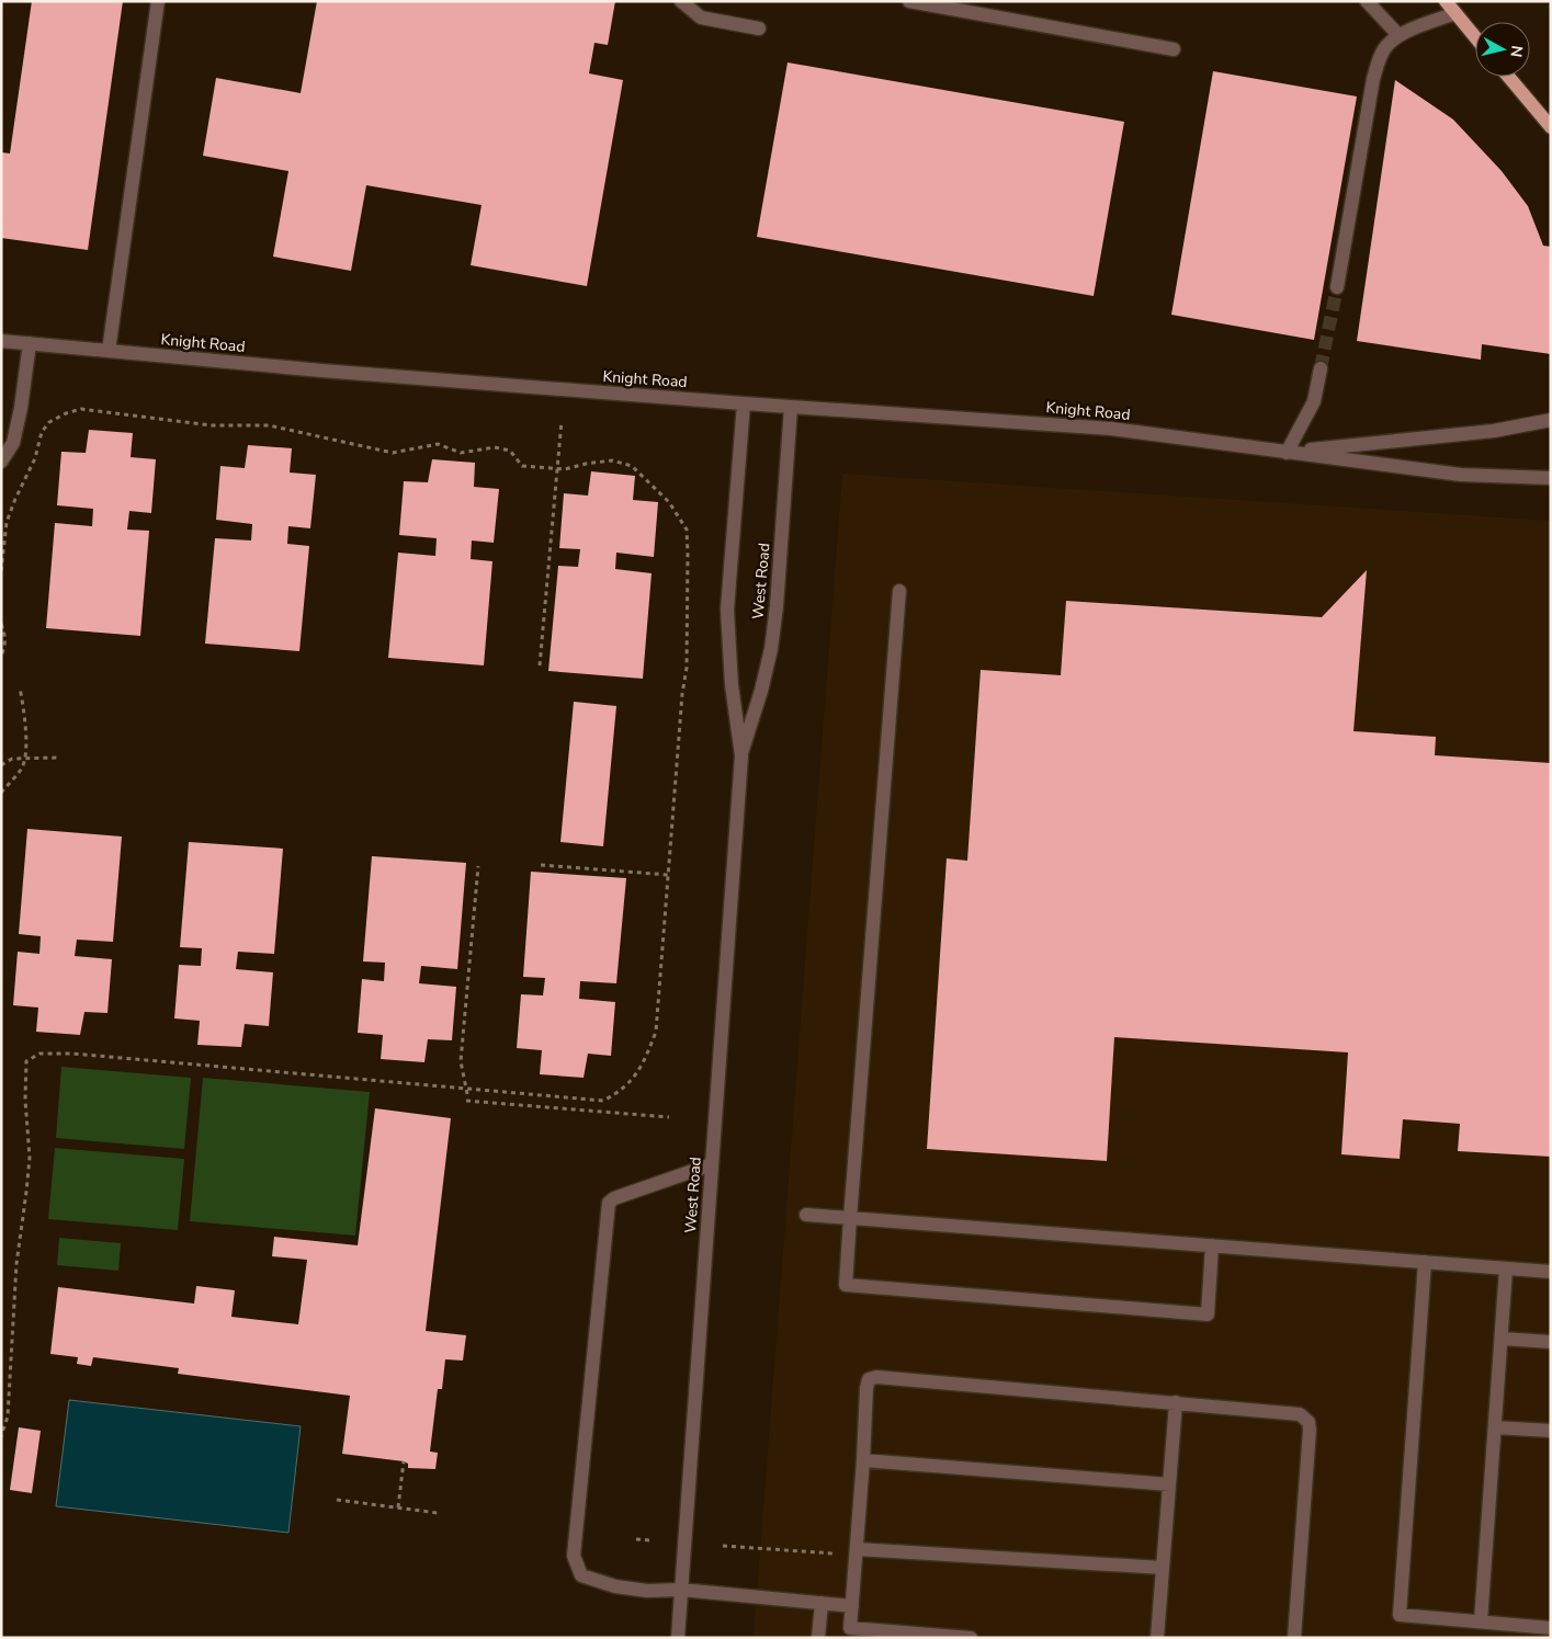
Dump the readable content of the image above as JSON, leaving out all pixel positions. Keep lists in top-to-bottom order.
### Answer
{
  "streets": {
    "street": ["Knight Road", "West Road"]
  },
  "crossings": [
    ["Knight Road", "West Road"]
  ],
  "north": "right"
}
